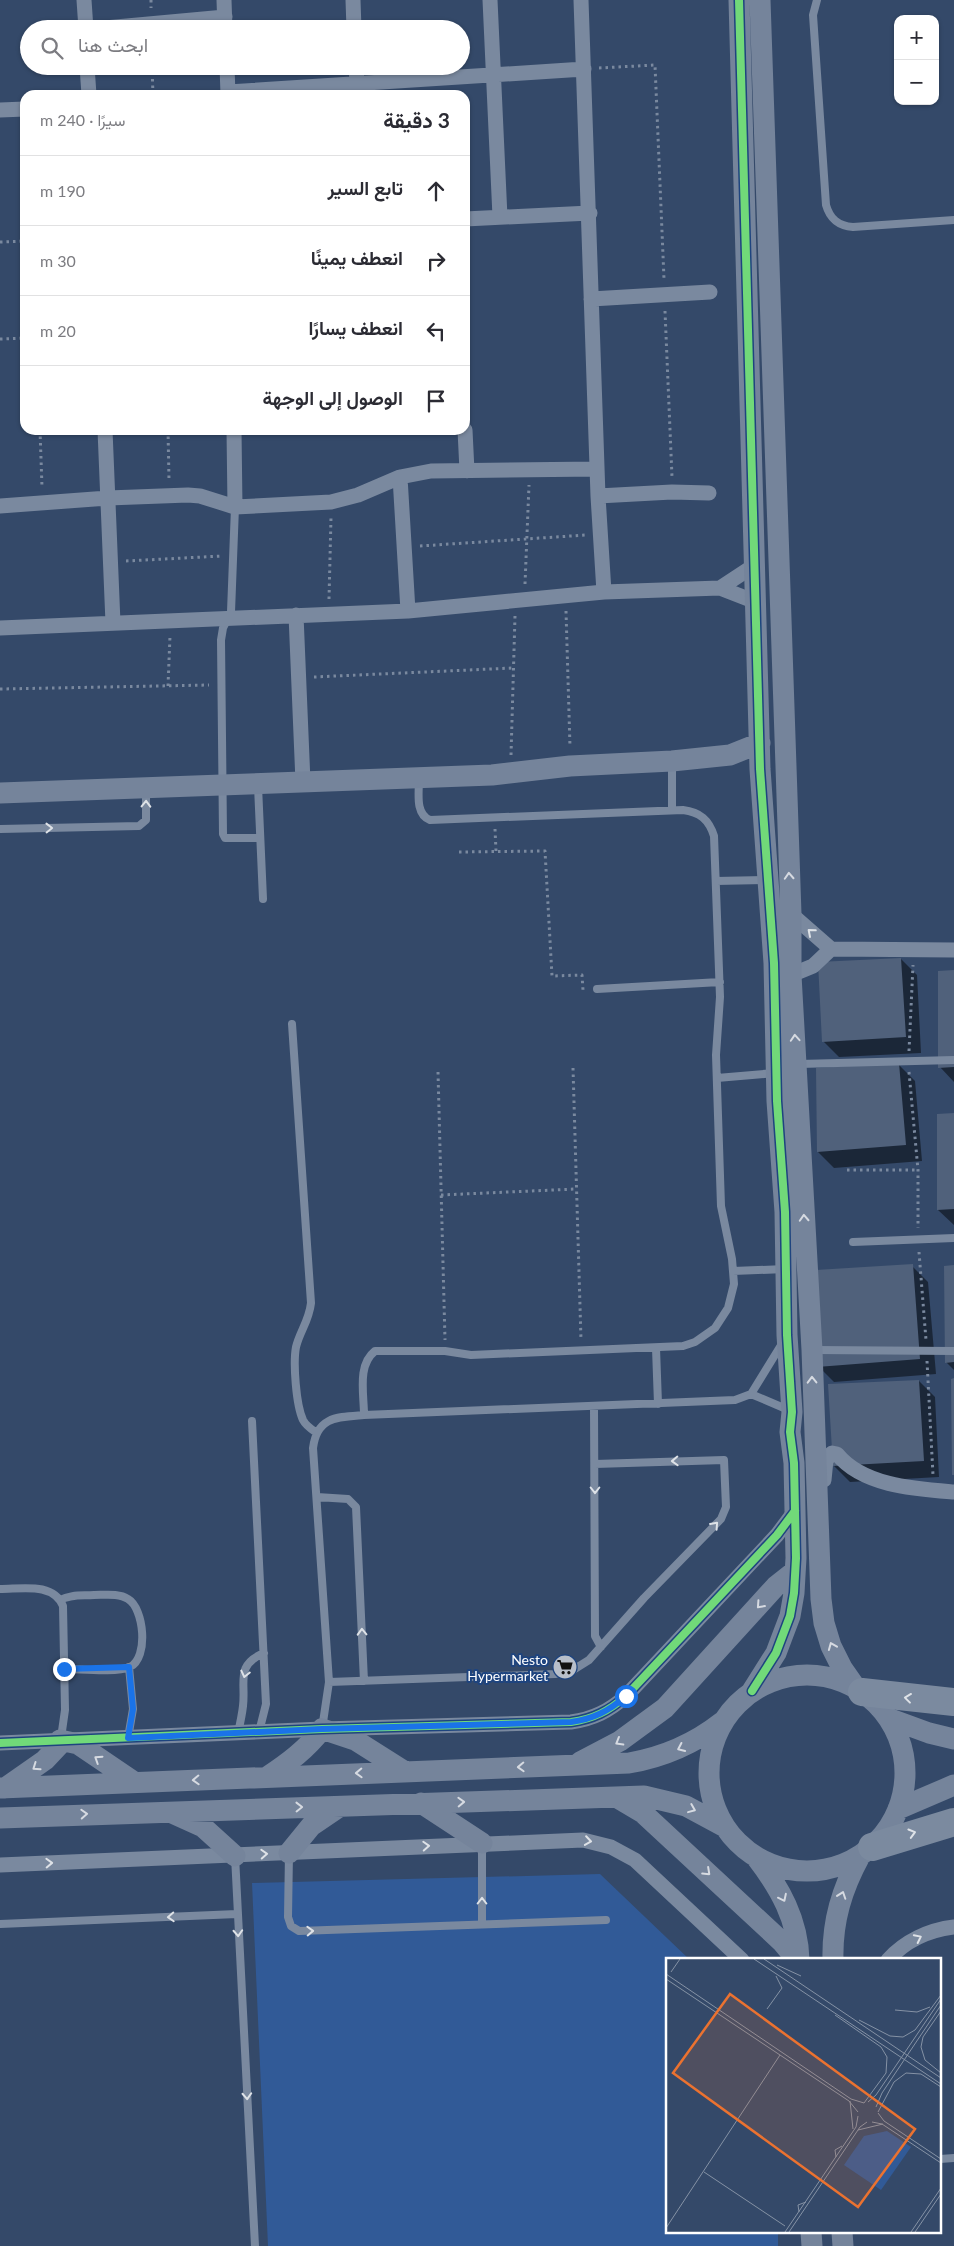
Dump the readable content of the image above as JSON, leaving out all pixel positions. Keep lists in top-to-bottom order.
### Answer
{
  "places": {
    "supermarket": ["Nesto Hypermarket"]
  },
  "page": {
    "map_buttons": ["+", "−"],
    "search": "ابحث هنا",
    "heading": ["3 دقيقة", "سيرًا · 240 m"],
    "list": [
      ["تابع السير", "190 m"],
      ["انعطف يمينًا", "30 m"],
      ["انعطف يسارًا", "20 m"],
      "الوصول إلى الوجهة"
    ]
  }
}
